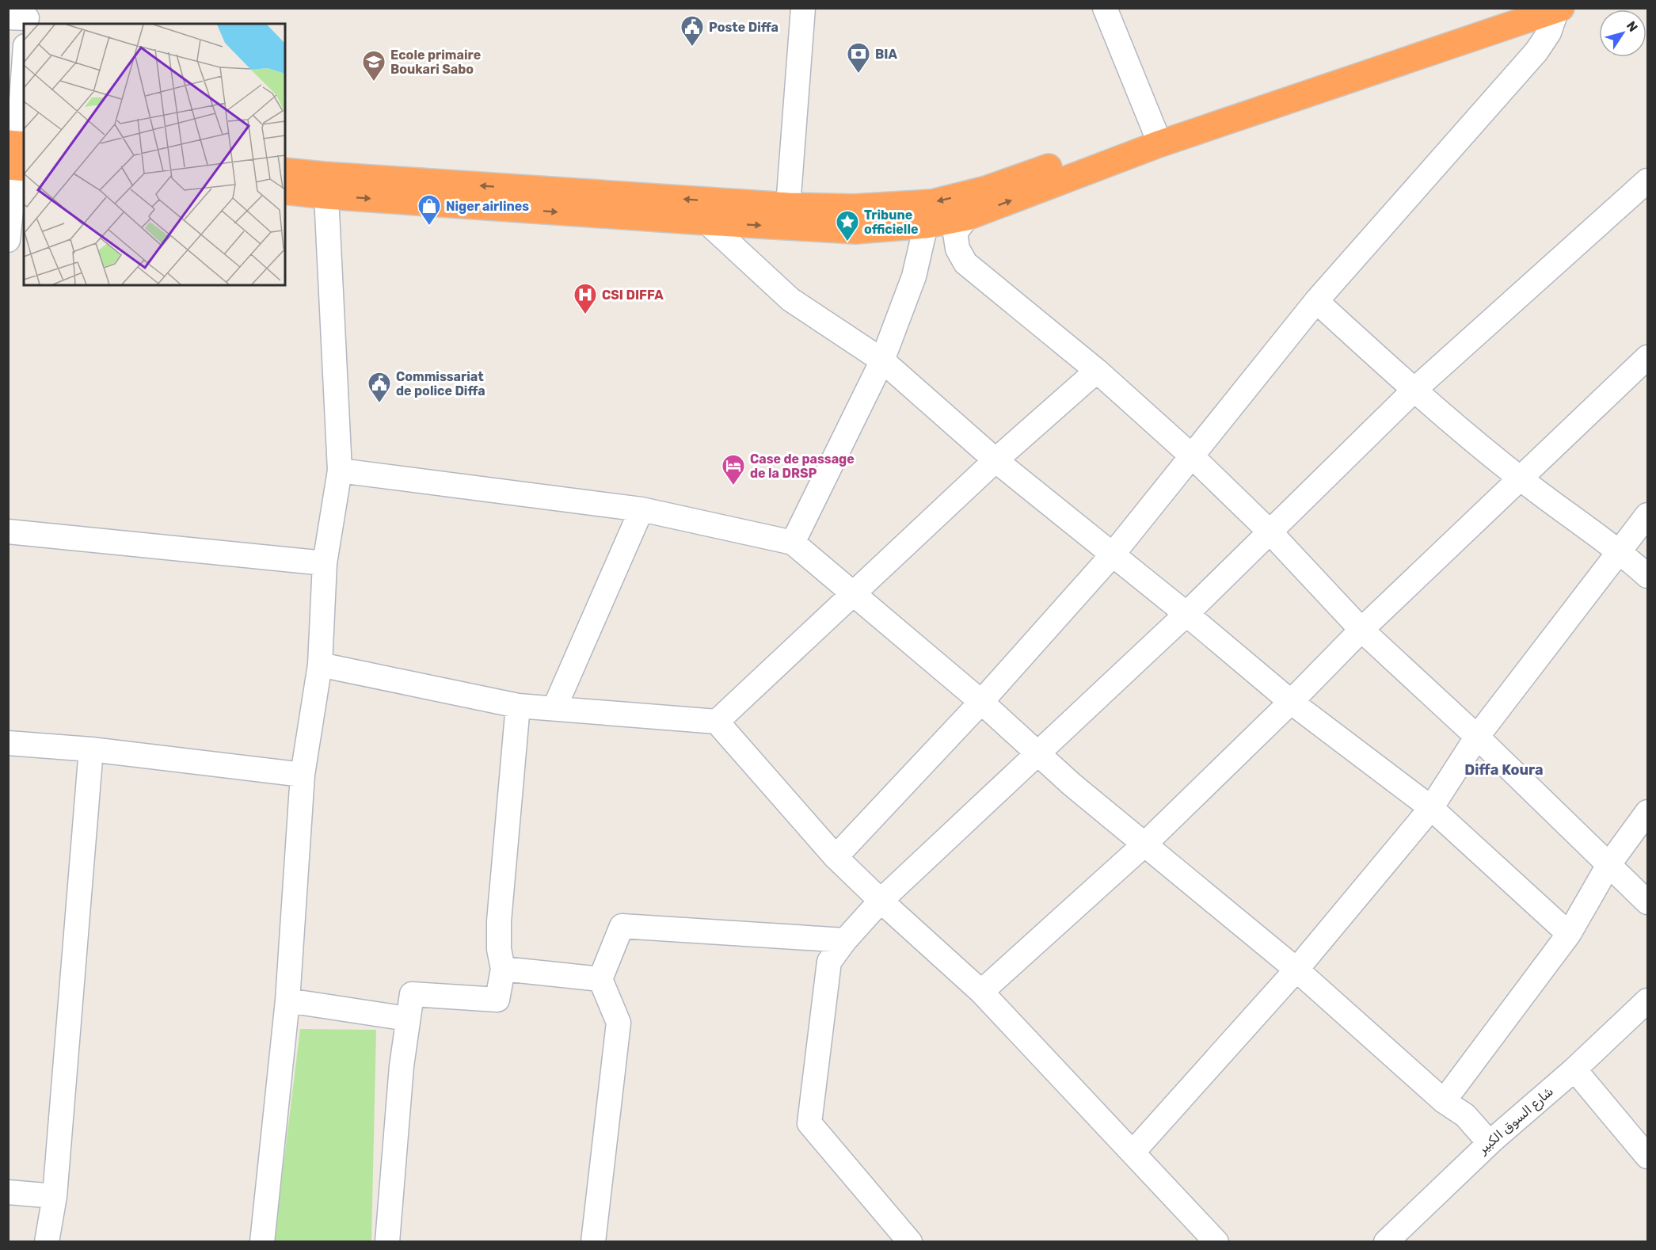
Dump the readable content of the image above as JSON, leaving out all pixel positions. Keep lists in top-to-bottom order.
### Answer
{
  "streets": {
    "street": ["شارع السوق الكبير"]
  },
  "districts": ["Diffa Koura"],
  "places": {
    "public building": ["Poste Diffa", "Commissariat de police Diffa"],
    "bank": ["BIA"],
    "school or university": ["Ecole primaire Boukari Sabo"],
    "shop": ["Niger airlines"],
    "place": ["Tribune officielle"],
    "hospital": ["CSI DIFFA"],
    "hotel": ["Case de passage de la DRSP"]
  },
  "north": "top right"
}
